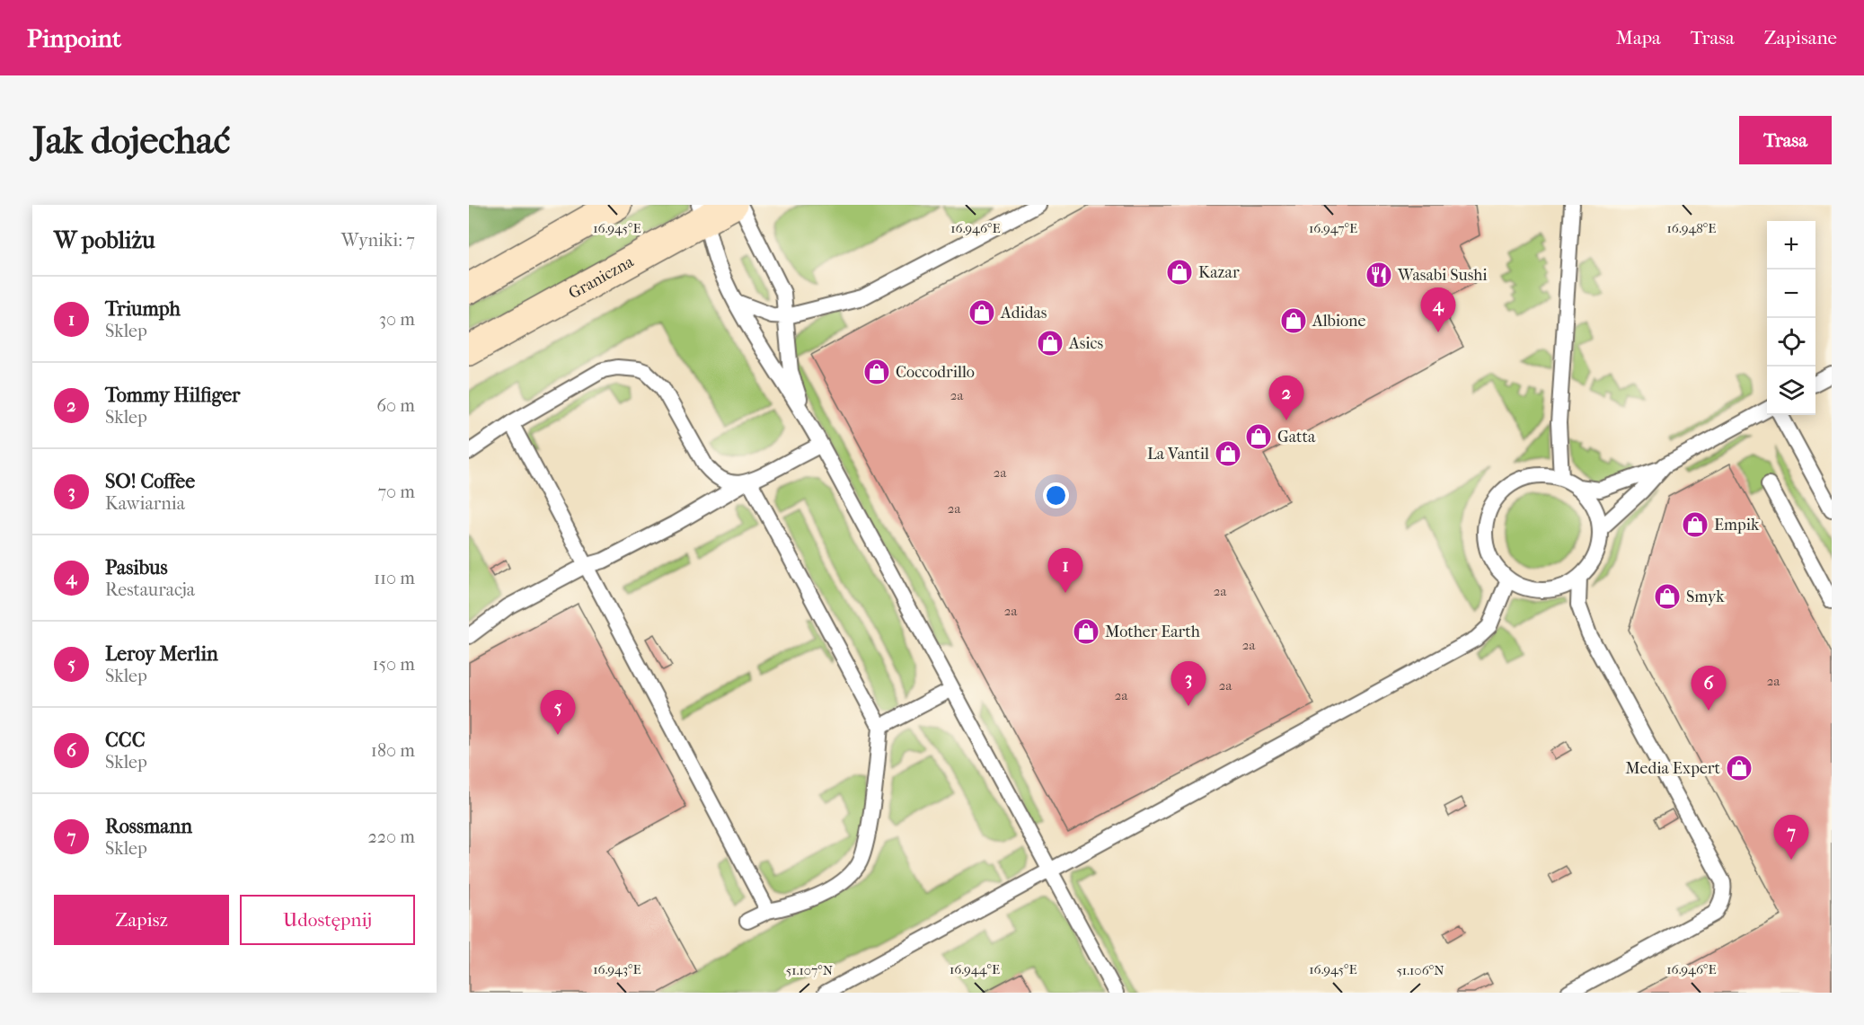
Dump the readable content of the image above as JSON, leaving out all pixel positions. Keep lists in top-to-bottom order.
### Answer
{
  "streets": {
    "main road": ["Graniczna"]
  },
  "places": {
    "shop": [
      "Kazar",
      "Adidas",
      "Albione",
      "Asics",
      "Coccodrillo",
      "Gatta",
      "La Vantil",
      "Empik",
      "Smyk",
      "Mother Earth",
      "Media Expert"
    ],
    "restaurant": ["Wasabi Sushi"]
  },
  "house_numbers": [
    "2a",
    "2a",
    "2a",
    "2a",
    "2a",
    "2a",
    "2a",
    "2a",
    "2a"
  ],
  "page": {
    "header": "Pinpoint",
    "nav": ["Mapa", "Trasa", "Zapisane"],
    "buttons": [
      "Trasa",
      ["Zapisz", "Udostępnij"]
    ],
    "title": "Jak dojechać",
    "heading": ["W pobliżu", "Wyniki: 7"],
    "map_buttons": ["+", "−"],
    "list": [
      {
        "mark": "1",
        "name": "Triumph",
        "note": "Sklep",
        "value": "30 m"
      },
      {
        "mark": "2",
        "name": "Tommy Hilfiger",
        "note": "Sklep",
        "value": "60 m"
      },
      {
        "mark": "3",
        "name": "SO! Coffee",
        "note": "Kawiarnia",
        "value": "70 m"
      },
      {
        "mark": "4",
        "name": "Pasibus",
        "note": "Restauracja",
        "value": "110 m"
      },
      {
        "mark": "5",
        "name": "Leroy Merlin",
        "note": "Sklep",
        "value": "150 m"
      },
      {
        "mark": "6",
        "name": "CCC",
        "note": "Sklep",
        "value": "180 m"
      },
      {
        "mark": "7",
        "name": "Rossmann",
        "note": "Sklep",
        "value": "220 m"
      }
    ],
    "pins": [
      "4",
      "2",
      "1",
      "3",
      "6",
      "5",
      "7"
    ]
  },
  "coordinates": [
    "16.948°E",
    "16.945°E",
    "16.947°E",
    "16.946°E",
    "16.943°E",
    "16.944°E",
    "51.107°N",
    "51.106°N"
  ]
}
